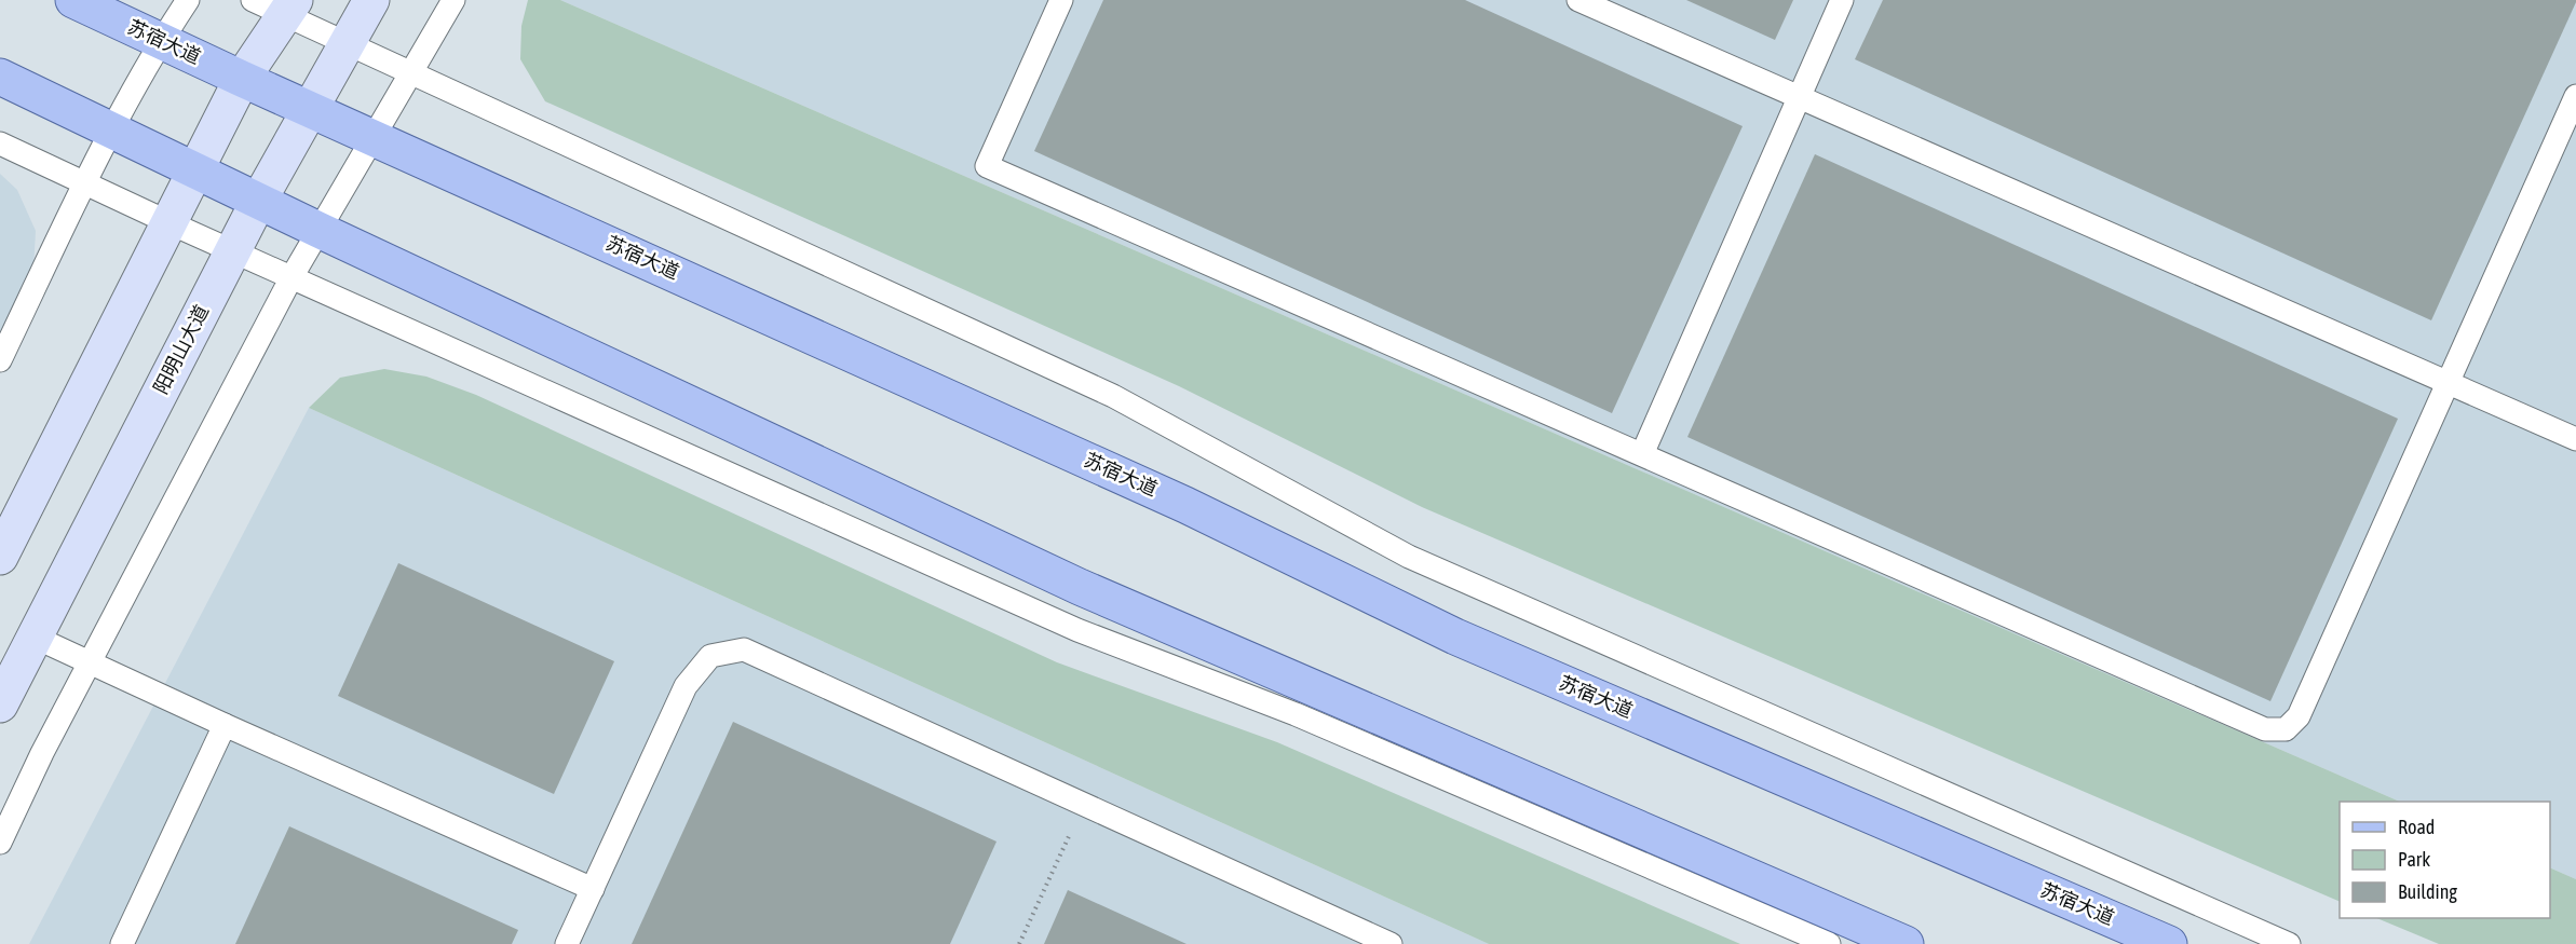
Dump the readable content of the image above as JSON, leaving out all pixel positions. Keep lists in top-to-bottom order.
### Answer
{
  "streets": {
    "main road": ["苏宿大道", "阳明山大道"]
  },
  "crossings": [
    ["苏宿大道", "阳明山大道"]
  ],
  "legend": ["Road", "Park", "Building"]
}
